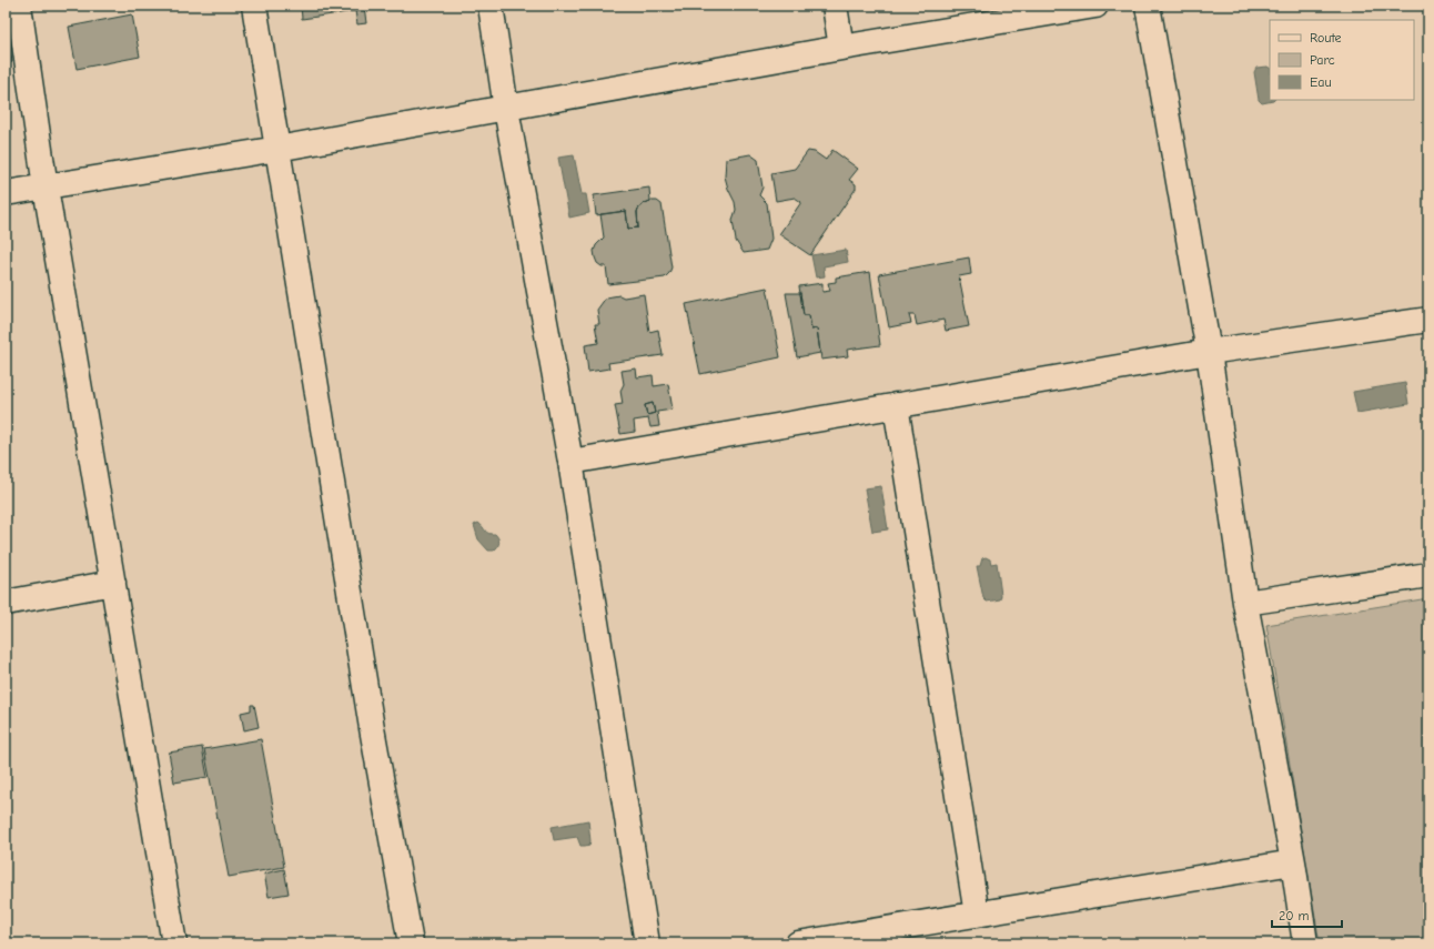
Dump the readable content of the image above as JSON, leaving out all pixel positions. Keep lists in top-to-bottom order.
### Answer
{
  "legend": ["Route", "Parc", "Eau"],
  "scale_bar": "20 m"
}
